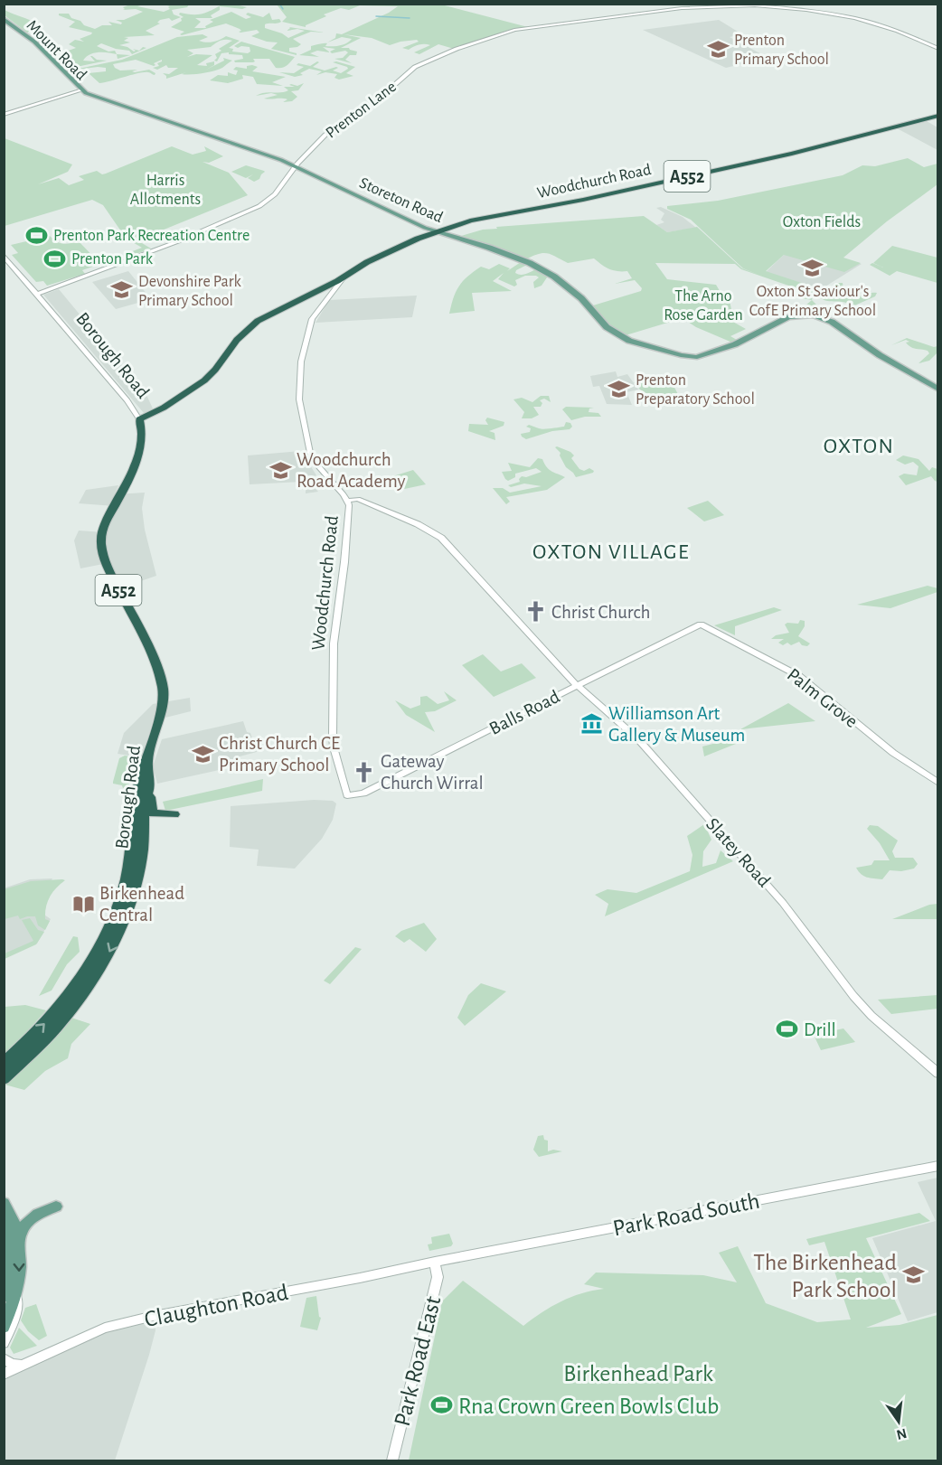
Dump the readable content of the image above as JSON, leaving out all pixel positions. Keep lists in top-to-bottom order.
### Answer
{
  "streets": {
    "highway": ["A552", "Woodchurch Road", "Borough Road"],
    "main road": ["Mount Road", "Storeton Road"],
    "street": [
      "Prenton Lane",
      "Palm Grove",
      "Balls Road",
      "Slatey Road",
      "Park Road South",
      "Claughton Road",
      "Park Road East"
    ]
  },
  "crossings": [
    ["Mount Road", "Storeton Road"],
    ["Prenton Lane", "Storeton Road"],
    ["Prenton Lane", "Borough Road"],
    ["A552", "Woodchurch Road"],
    ["A552", "Borough Road"],
    ["Woodchurch Road", "Storeton Road"],
    ["Woodchurch Road", "Balls Road"],
    ["Woodchurch Road", "Slatey Road"],
    ["Palm Grove", "Balls Road"],
    ["Balls Road", "Slatey Road"],
    ["Park Road South", "Claughton Road"],
    ["Park Road South", "Park Road East"],
    ["Claughton Road", "Park Road East"]
  ],
  "districts": ["OXTON", "OXTON VILLAGE"],
  "parks": [
    "Harris Allotments",
    "Oxton Fields",
    "The Arno Rose Garden",
    "Birkenhead Park"
  ],
  "places": {
    "school or university": [
      "Prenton Primary School",
      "Oxton St Saviour's CofE Primary School",
      "Devonshire Park Primary School",
      "Prenton Preparatory School",
      "Woodchurch Road Academy",
      "Christ Church CE Primary School",
      "The Birkenhead Park School"
    ],
    "sports": [
      "Prenton Park Recreation Centre",
      "Prenton Park",
      "Drill",
      "Rna Crown Green Bowls Club"
    ],
    "church": ["Christ Church", "Gateway Church Wirral"],
    "museum": ["Williamson Art Gallery & Museum"],
    "library": ["Birkenhead Central"]
  },
  "north": "bottom"
}
